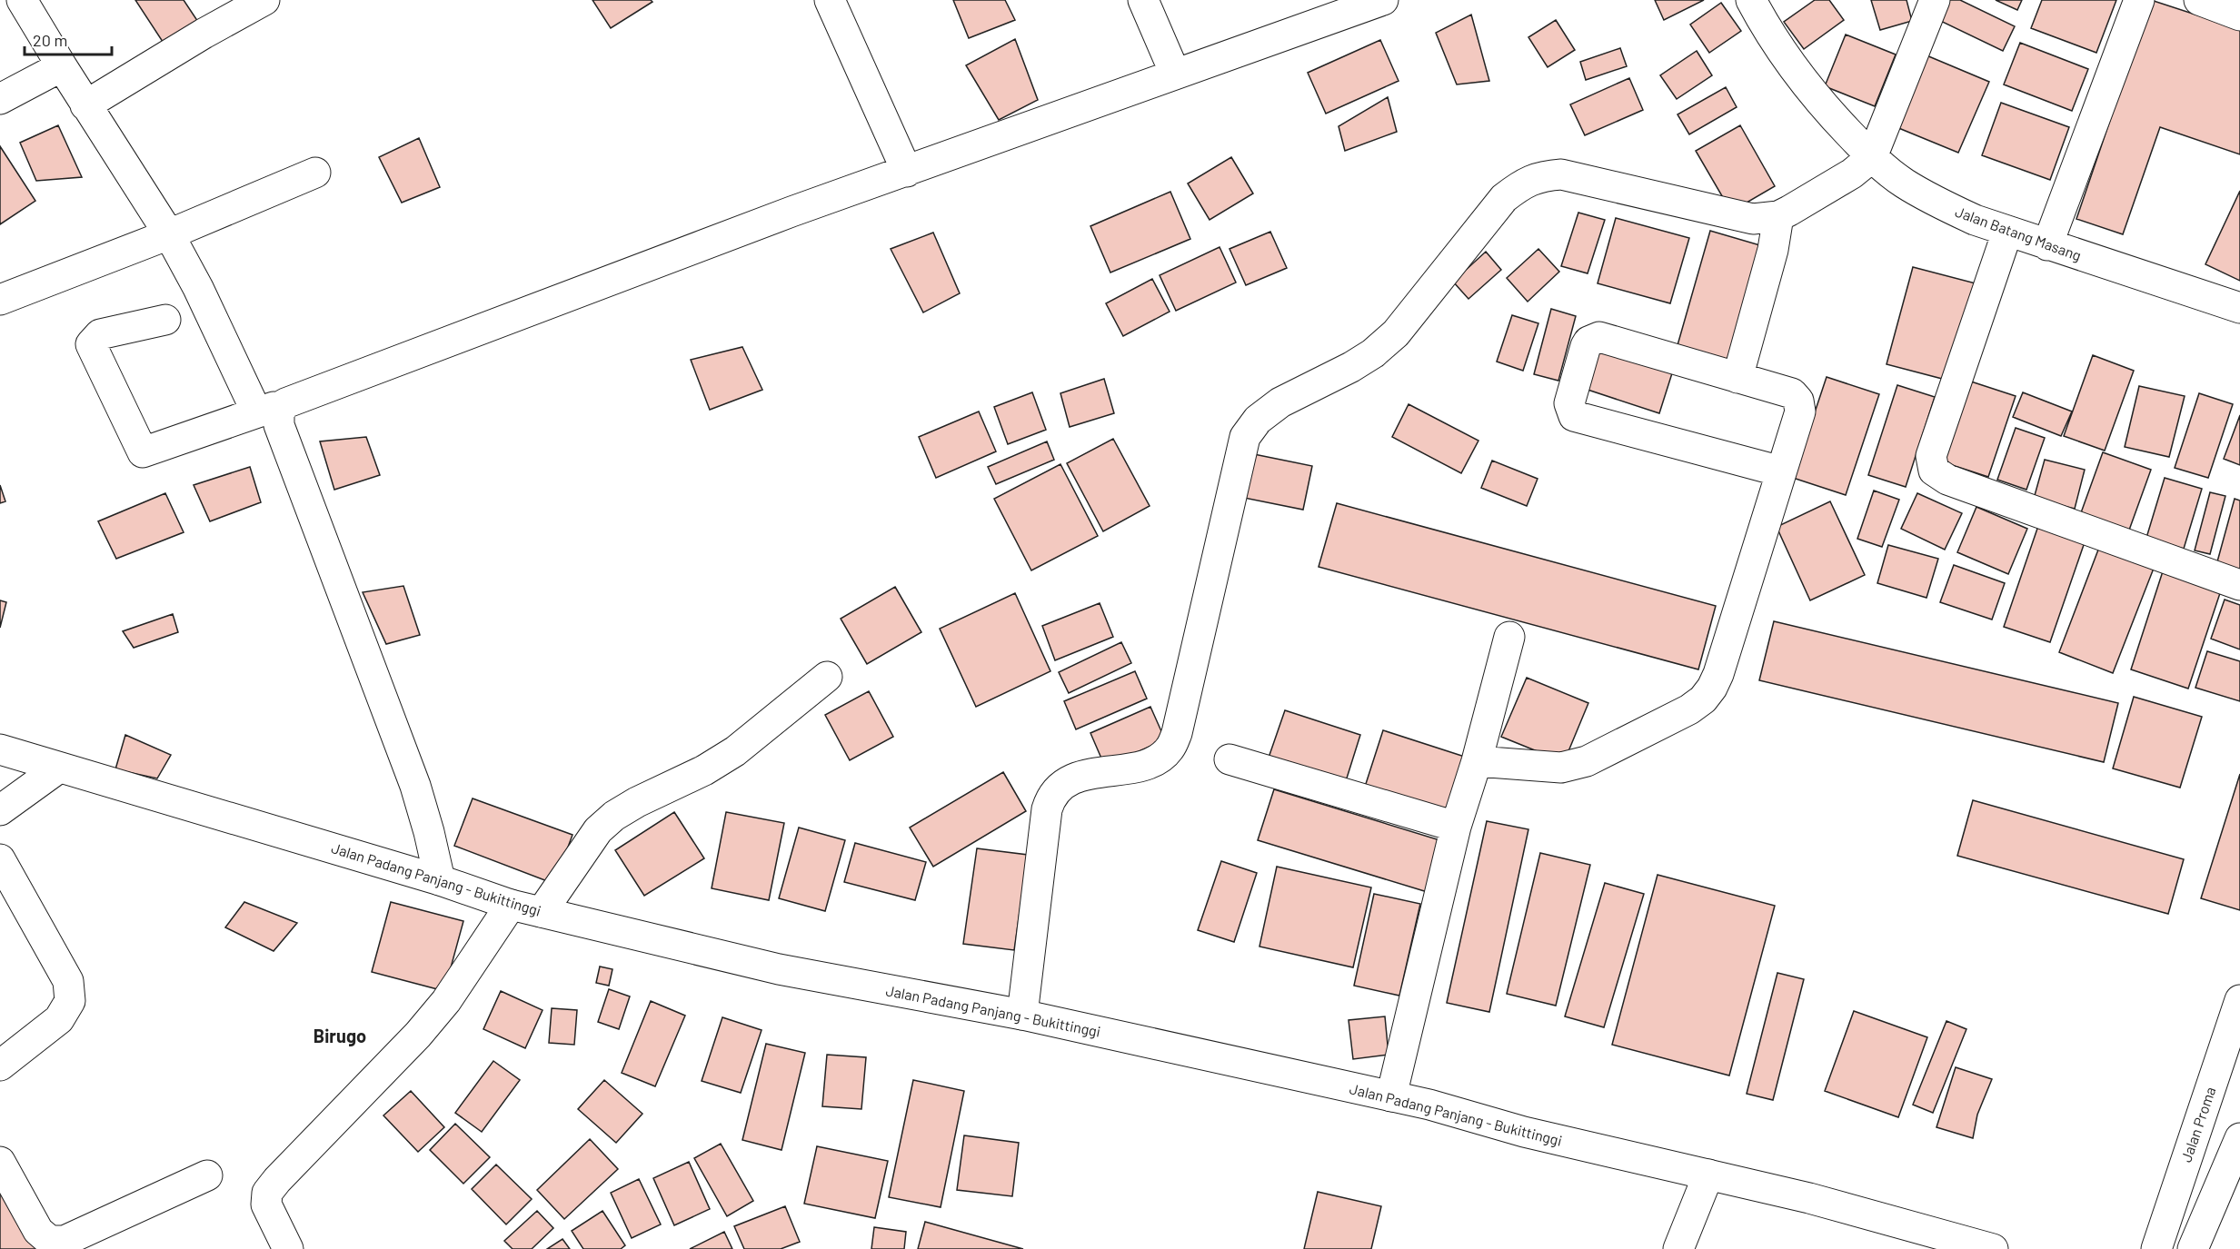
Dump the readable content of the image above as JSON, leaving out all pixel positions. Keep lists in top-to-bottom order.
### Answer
{
  "streets": {
    "main road": ["Jalan Batang Masang", "Jalan Padang Panjang - Bukittinggi", "Jalan Proma"]
  },
  "districts": ["Birugo"],
  "scale_bar": "20 m"
}
